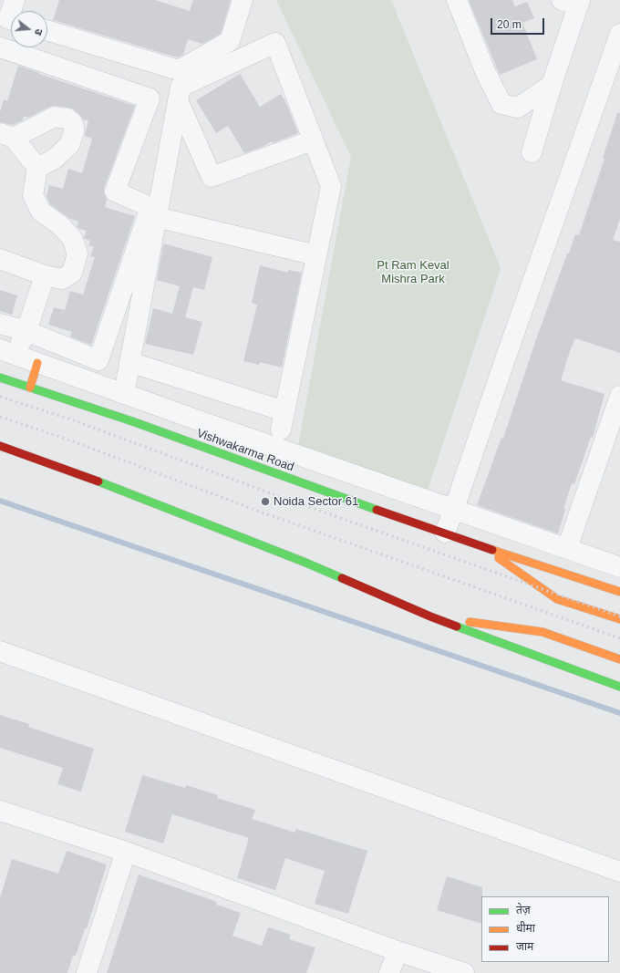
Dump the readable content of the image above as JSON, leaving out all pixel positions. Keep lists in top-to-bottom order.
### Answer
{
  "streets": {
    "main road": ["Vishwakarma Road"]
  },
  "parks": ["Pt Ram Keval Mishra Park"],
  "places": ["Noida Sector 61"],
  "legend": ["तेज़", "धीमा", "जाम"],
  "scale_bar": "20 m",
  "north": "right"
}
